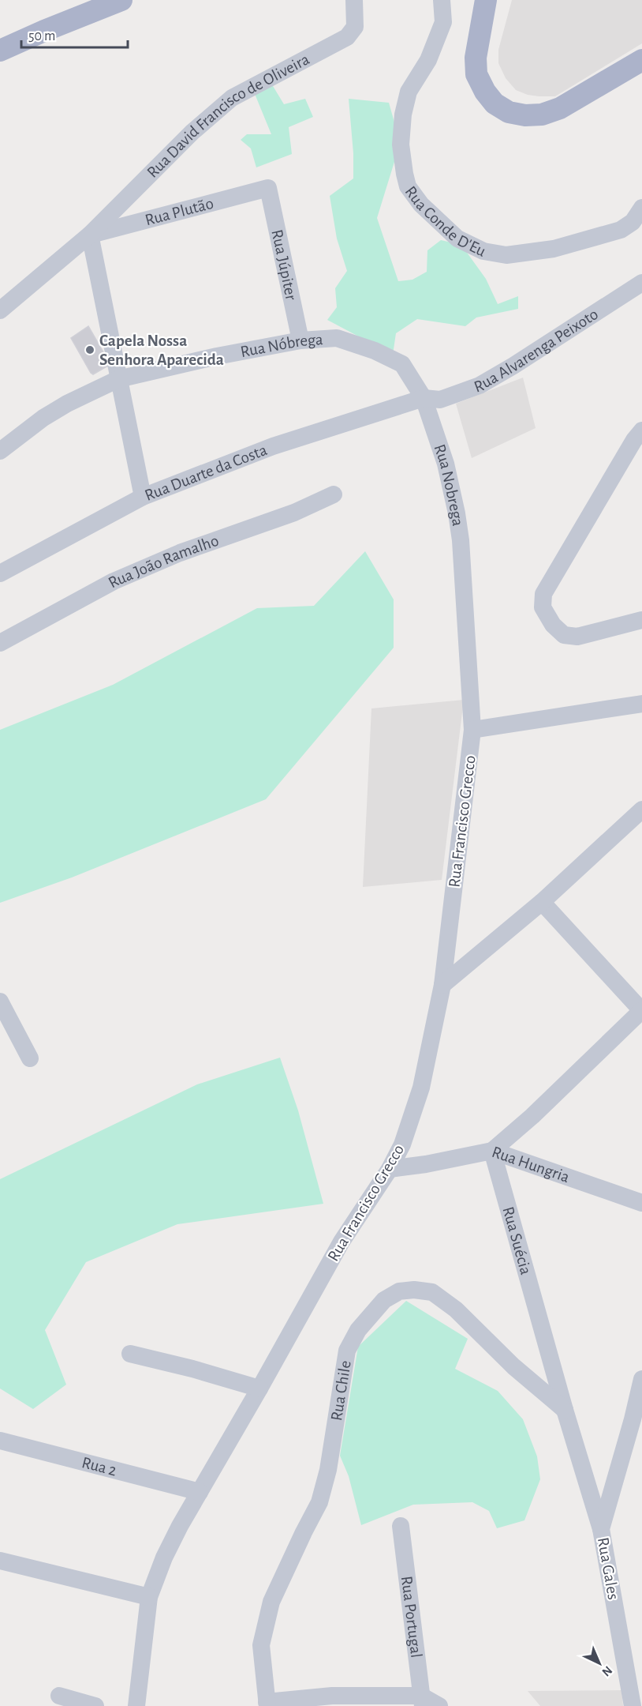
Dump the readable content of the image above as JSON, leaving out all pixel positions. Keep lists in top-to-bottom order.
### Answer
{
  "streets": {
    "street": [
      "Rua David Francisco de Oliveira",
      "Rua Plutão",
      "Rua Conde D'Eu",
      "Rua Júpiter",
      "Rua Nóbrega",
      "Rua Alvarenga Peixoto",
      "Rua Duarte da Costa",
      "Rua Nobrega",
      "Rua João Ramalho",
      "Rua Francisco Grecco",
      "Rua Hungria",
      "Rua Suécia",
      "Rua Chile",
      "Rua 2",
      "Rua Gales",
      "Rua Portugal"
    ]
  },
  "crossings": [
    ["Rua David Francisco de Oliveira", "Rua Plutão"],
    ["Rua Plutão", "Rua Júpiter"],
    ["Rua Júpiter", "Rua Nóbrega"],
    ["Rua Nóbrega", "Rua Alvarenga Peixoto"],
    ["Rua Nóbrega", "Rua Duarte da Costa"],
    ["Rua Nóbrega", "Rua Nobrega"],
    ["Rua Alvarenga Peixoto", "Rua Duarte da Costa"],
    ["Rua Alvarenga Peixoto", "Rua Nobrega"],
    ["Rua Duarte da Costa", "Rua Nobrega"],
    ["Rua Nobrega", "Rua Francisco Grecco"],
    ["Rua Francisco Grecco", "Rua Hungria"],
    ["Rua Francisco Grecco", "Rua 2"],
    ["Rua Hungria", "Rua Suécia"],
    ["Rua Suécia", "Rua Chile"],
    ["Rua Suécia", "Rua Gales"]
  ],
  "places": ["Capela Nossa Senhora Aparecida"],
  "scale_bar": "50 m",
  "north": "bottom right"
}
